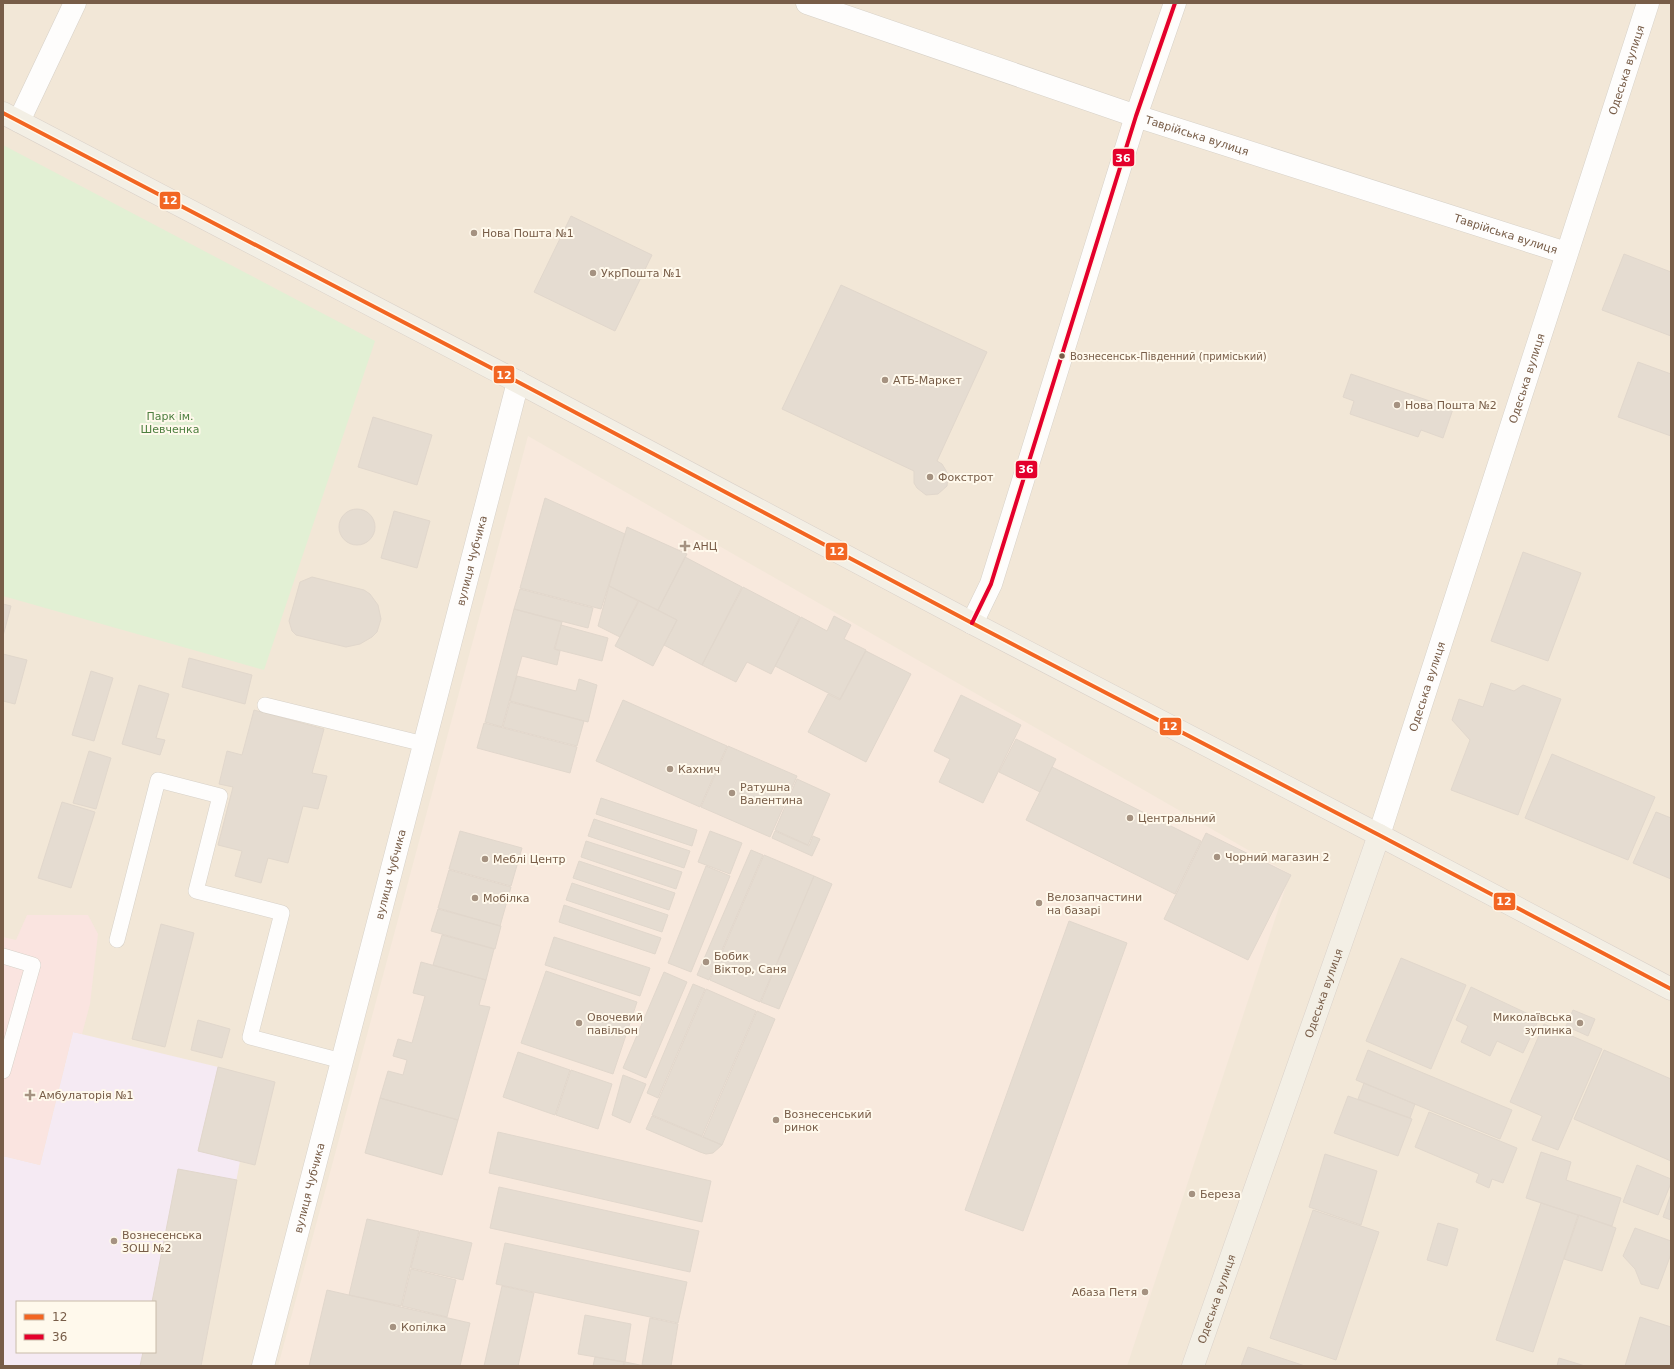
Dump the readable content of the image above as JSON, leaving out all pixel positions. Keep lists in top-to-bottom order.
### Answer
{
  "streets": {
    "main road": ["Одеська вулиця"],
    "street": ["Таврійська вулиця", "вулиця Чубчика"]
  },
  "crossings": [
    ["Одеська вулиця", "Таврійська вулиця"]
  ],
  "parks": ["Парк ім. Шевченка"],
  "places": {
    "other": [
      "Нова Пошта №1",
      "УкрПошта №1",
      "Вознесенськ-Південний (приміський)",
      "АТБ-Маркет",
      "Нова Пошта №2",
      "Фокстрот",
      "Кахнич",
      "Ратушна Валентина",
      "Центральний",
      "Чорний магазин 2",
      "Меблі Центр",
      "Мобілка",
      "Велозапчастини на базарі",
      "Бобик Віктор, Саня",
      "Овочевий павільон",
      "Миколаївська зупинка",
      "Вознесенський ринок",
      "Береза",
      "Вознесенська ЗОШ №2",
      "Абаза Петя",
      "Копілка"
    ],
    "health": ["АНЦ", "Амбулаторія №1"]
  },
  "lines": ["transit line 36", "transit line 12"],
  "legend": ["12", "36"]
}
